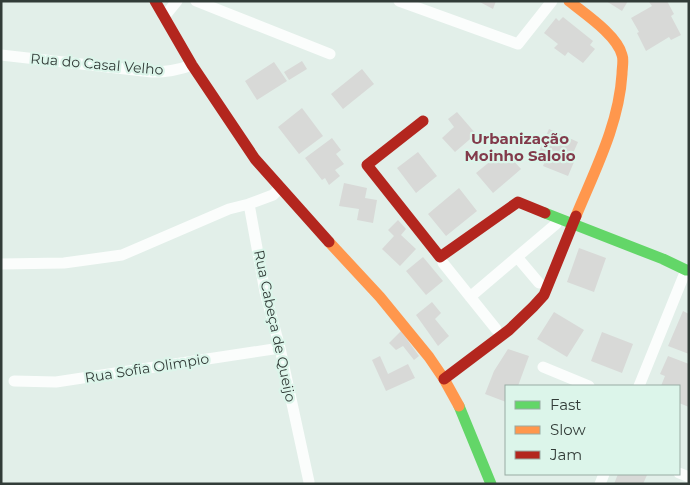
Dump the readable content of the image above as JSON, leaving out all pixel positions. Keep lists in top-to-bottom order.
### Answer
{
  "streets": {
    "street": ["Rua do Casal Velho", "Rua Cabeça de Queijo", "Rua Sofia Olimpio"]
  },
  "crossings": [
    ["Rua Cabeça de Queijo", "Rua Sofia Olimpio"]
  ],
  "districts": ["Urbanização Moinho Saloio"],
  "legend": ["Fast", "Slow", "Jam"]
}
